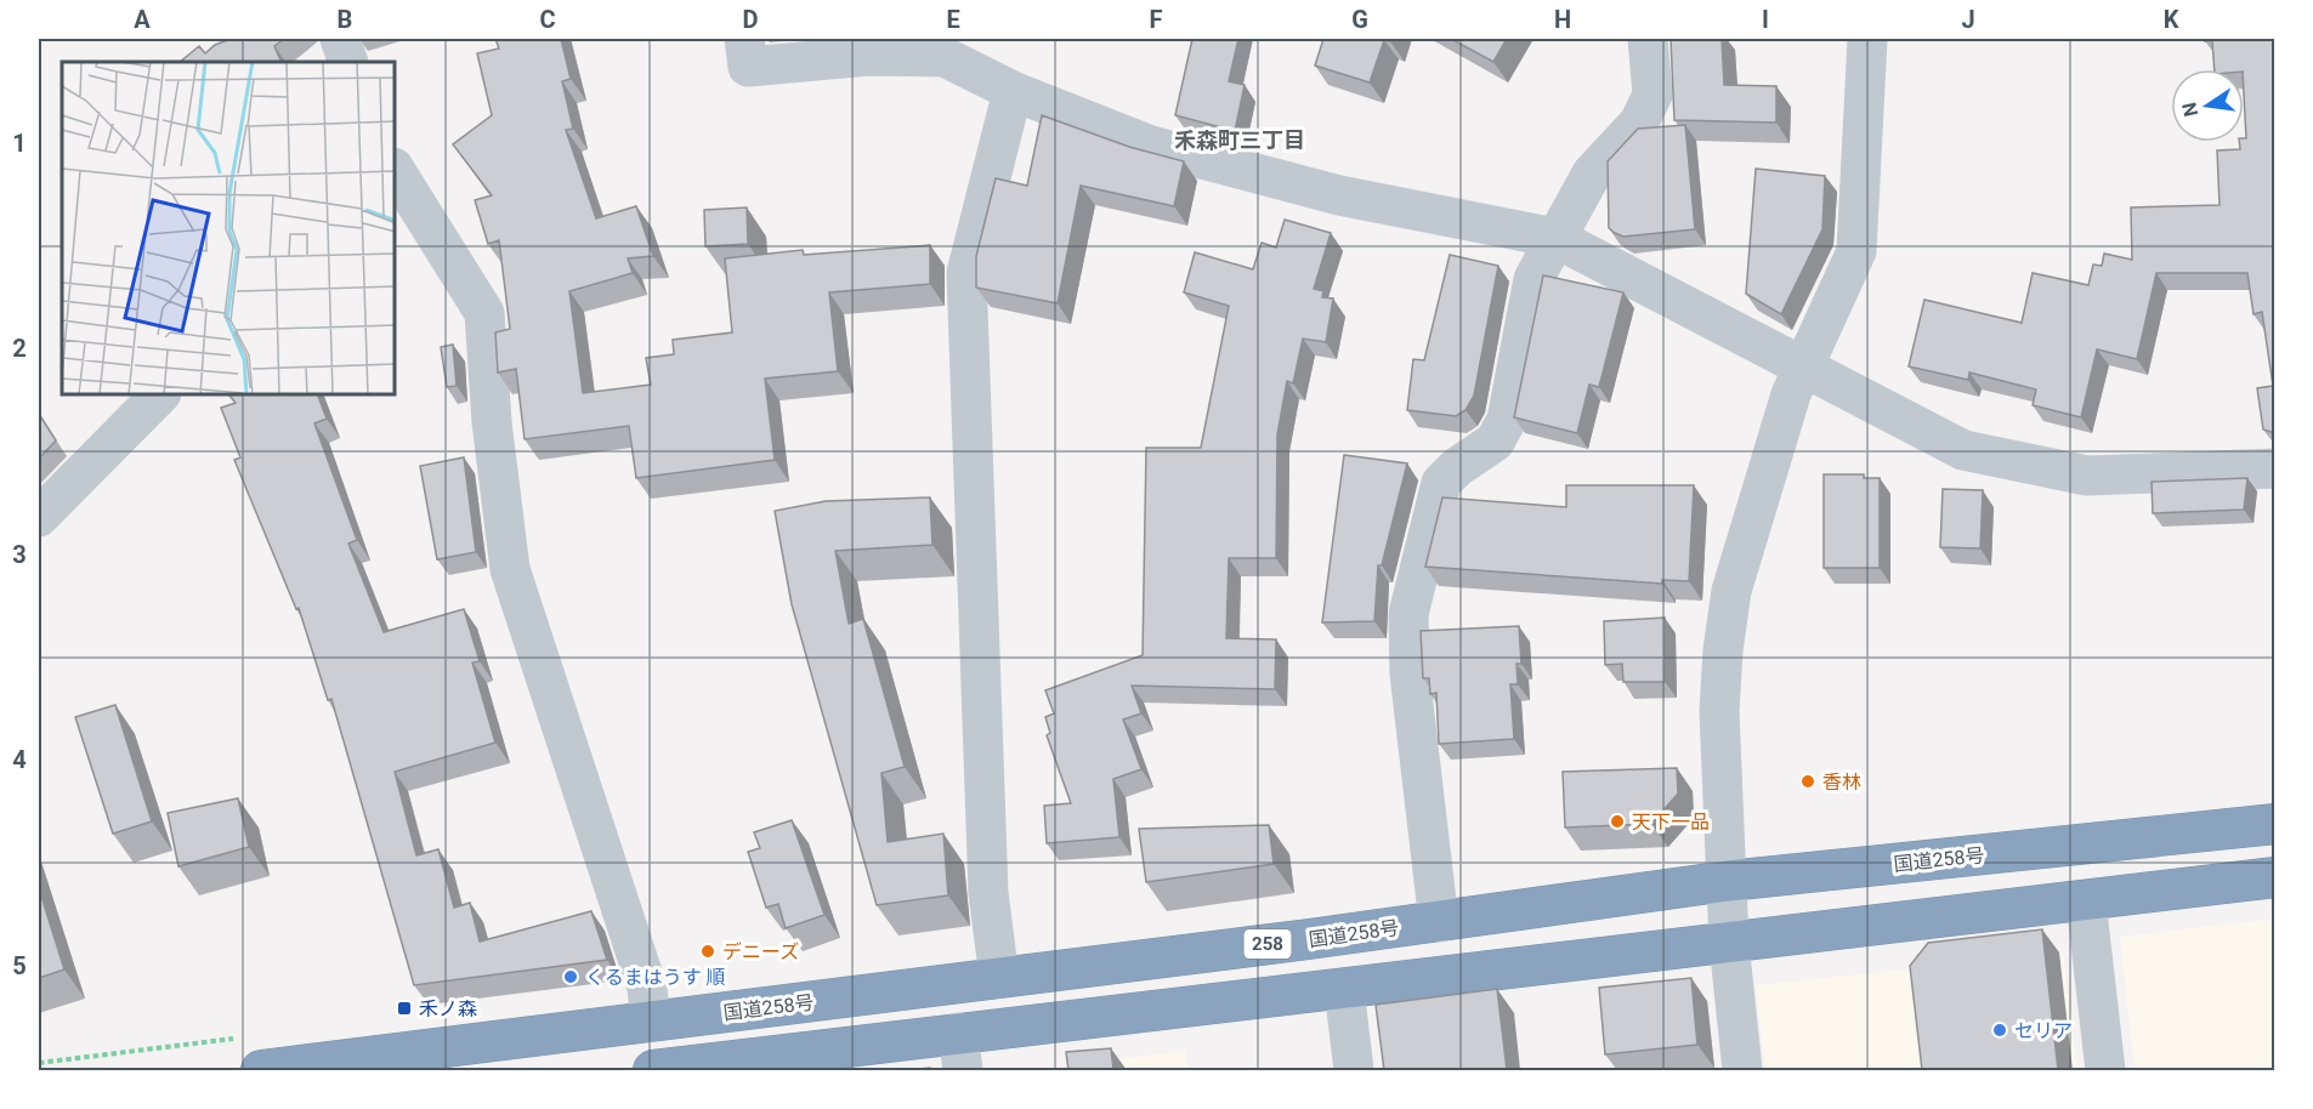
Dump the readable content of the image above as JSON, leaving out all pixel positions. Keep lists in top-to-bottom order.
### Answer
{
  "streets": {
    "highway": ["国道258号", "258"]
  },
  "districts": ["禾森町三丁目"],
  "places": {
    "other": [
      "香林",
      "天下一品",
      "デニーズ",
      "くるまはうす 順",
      "セリア"
    ],
    "transit": ["禾ノ森"]
  },
  "north": "left",
  "grid": {
    "columns": [
      "A",
      "B",
      "C",
      "D",
      "E",
      "F",
      "G",
      "H",
      "I",
      "J",
      "K"
    ],
    "rows": [
      "1",
      "2",
      "3",
      "4",
      "5"
    ]
  }
}
